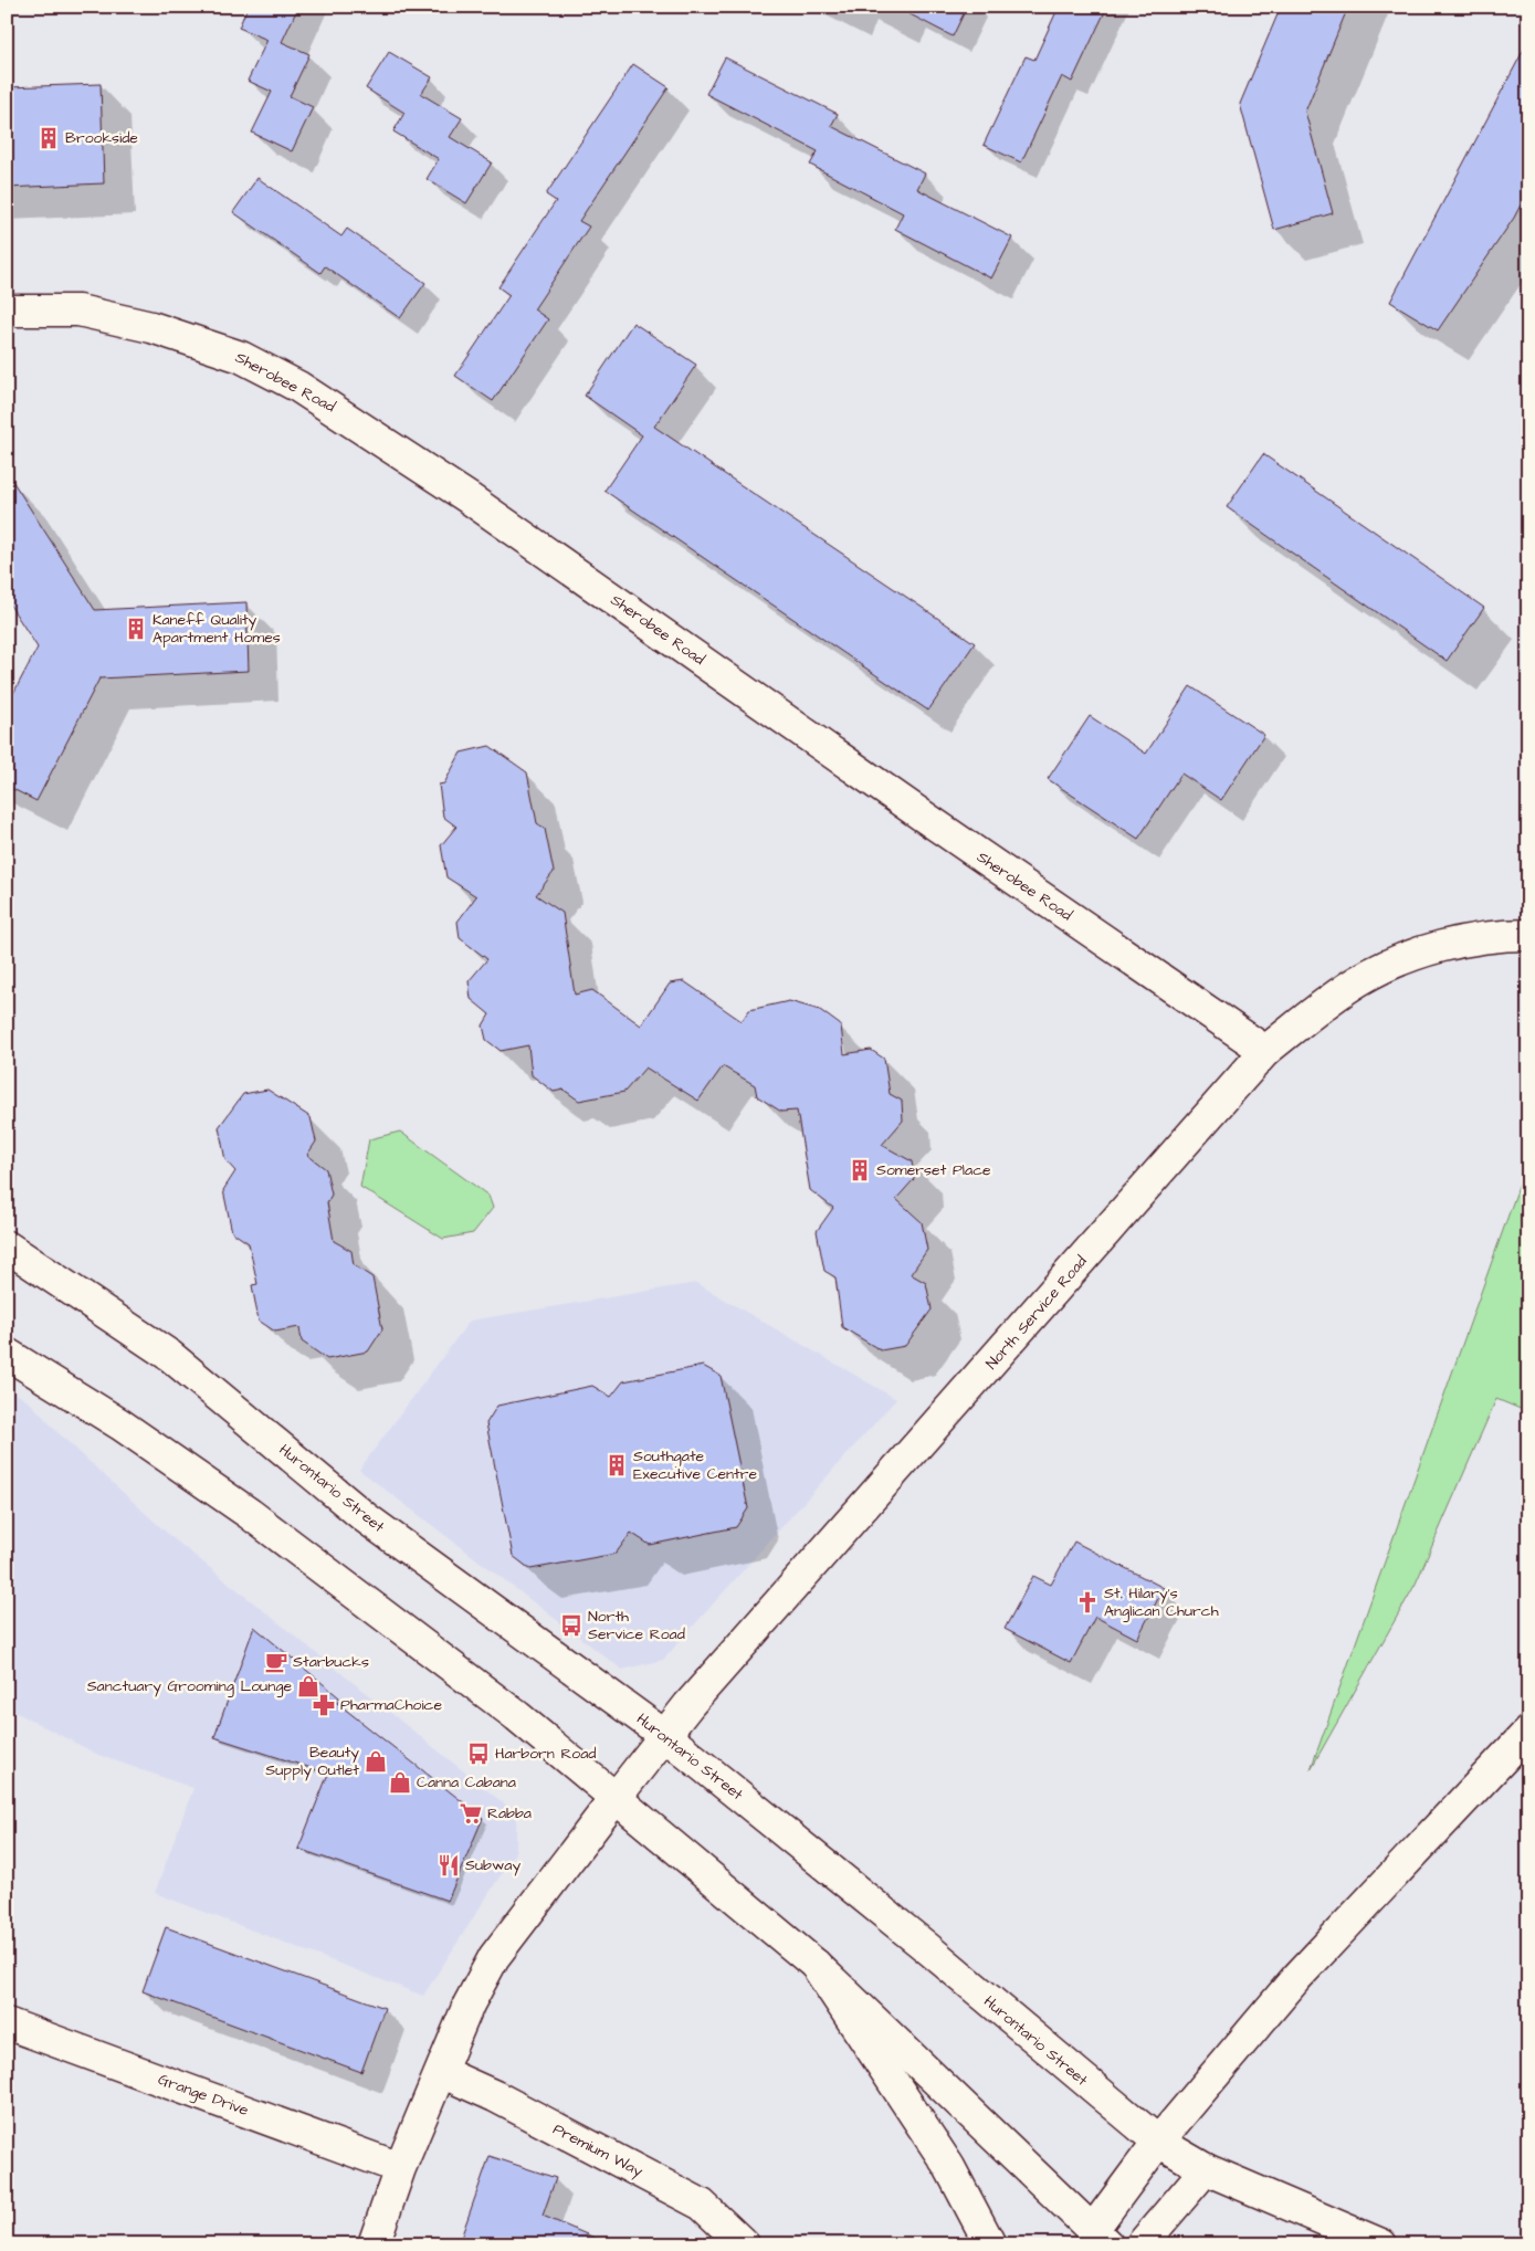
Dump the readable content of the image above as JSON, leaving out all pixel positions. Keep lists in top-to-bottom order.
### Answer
{
  "streets": {
    "main road": [
      "Sherobee Road",
      "North Service Road",
      "Hurontario Street",
      "Grange Drive",
      "Premium Way"
    ]
  },
  "crossings": [
    ["Sherobee Road", "North Service Road"],
    ["North Service Road", "Hurontario Street"]
  ],
  "places": {
    "building": [
      "Brookside",
      "Kaneff Quality Apartment Homes",
      "Somerset Place",
      "Southgate Executive Centre"
    ],
    "church": ["St. Hilary's Anglican Church"],
    "bus stop": ["North Service Road", "Harborn Road"],
    "cafe": ["Starbucks"],
    "shop": ["Sanctuary Grooming Lounge", "Beauty Supply Outlet", "Canna Cabana"],
    "pharmacy": ["PharmaChoice"],
    "supermarket": ["Rabba"],
    "restaurant": ["Subway"]
  }
}
